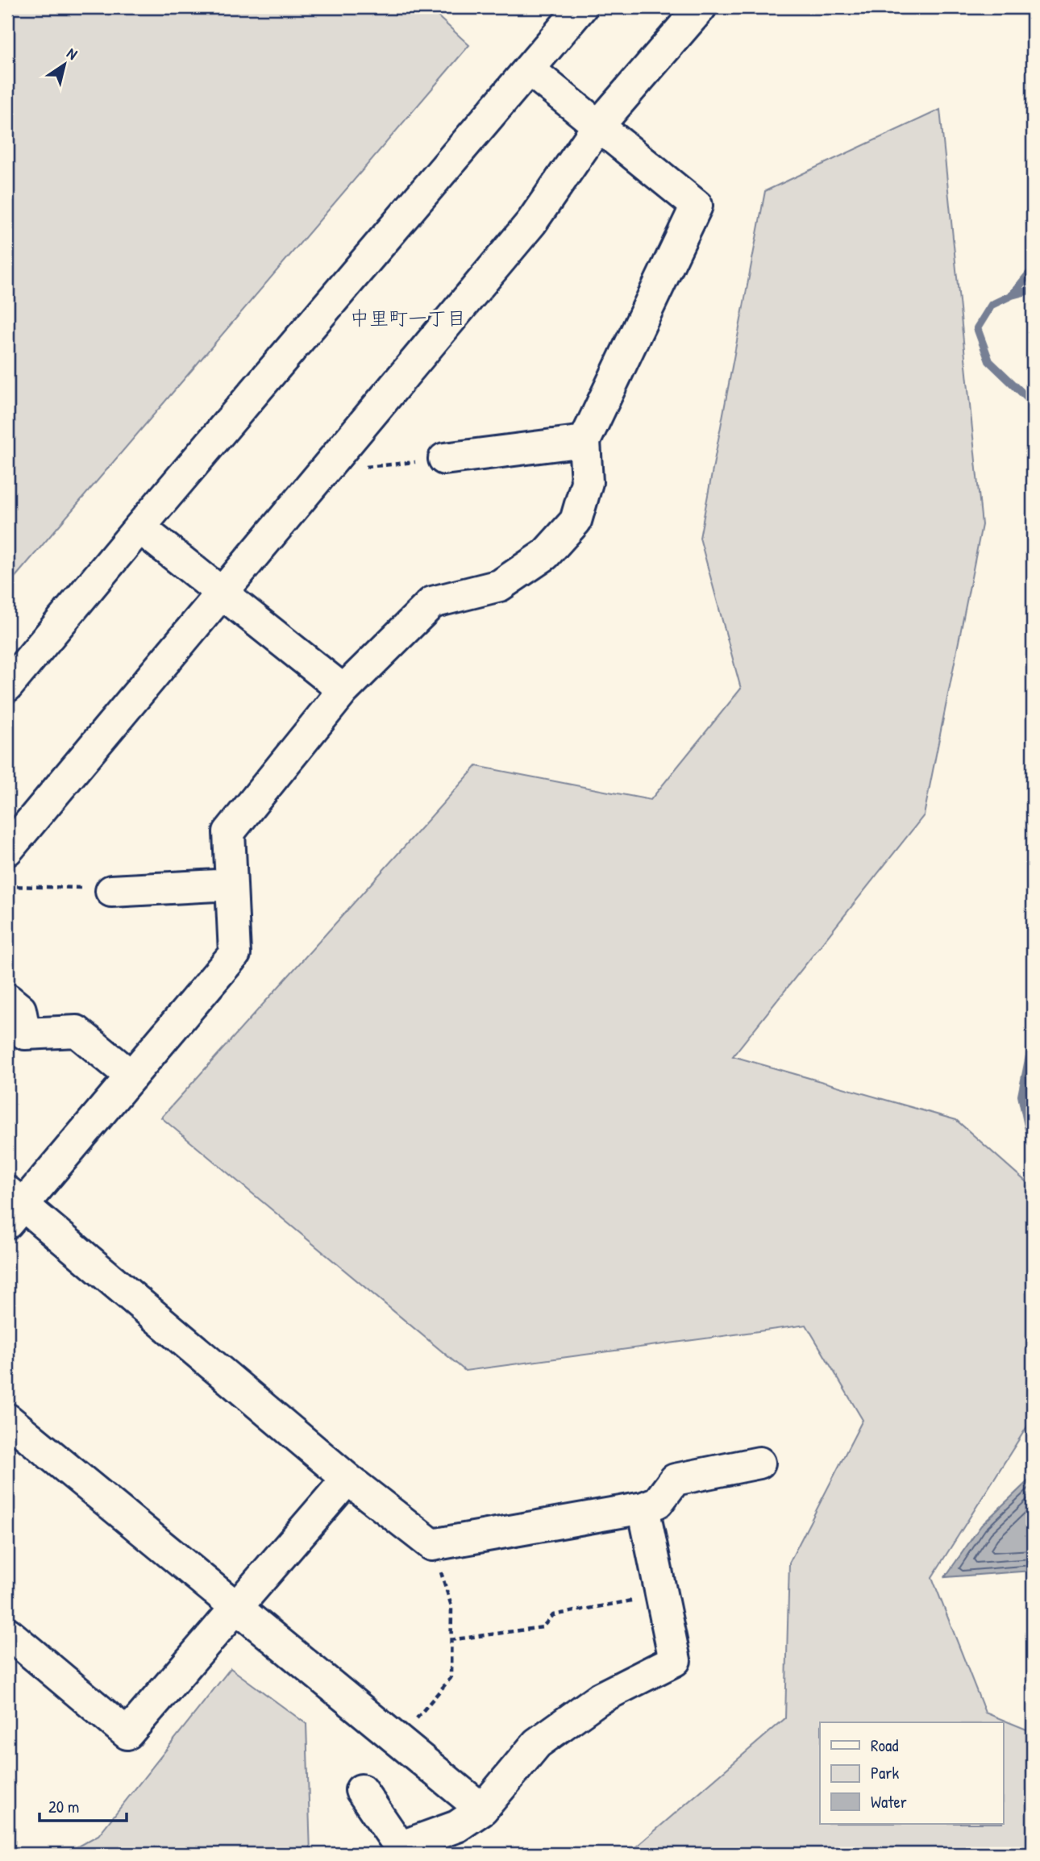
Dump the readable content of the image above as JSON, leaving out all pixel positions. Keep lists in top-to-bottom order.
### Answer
{
  "districts": ["中里町一丁目"],
  "legend": ["Road", "Park", "Water"],
  "scale_bar": "20 m",
  "north": "top right"
}
